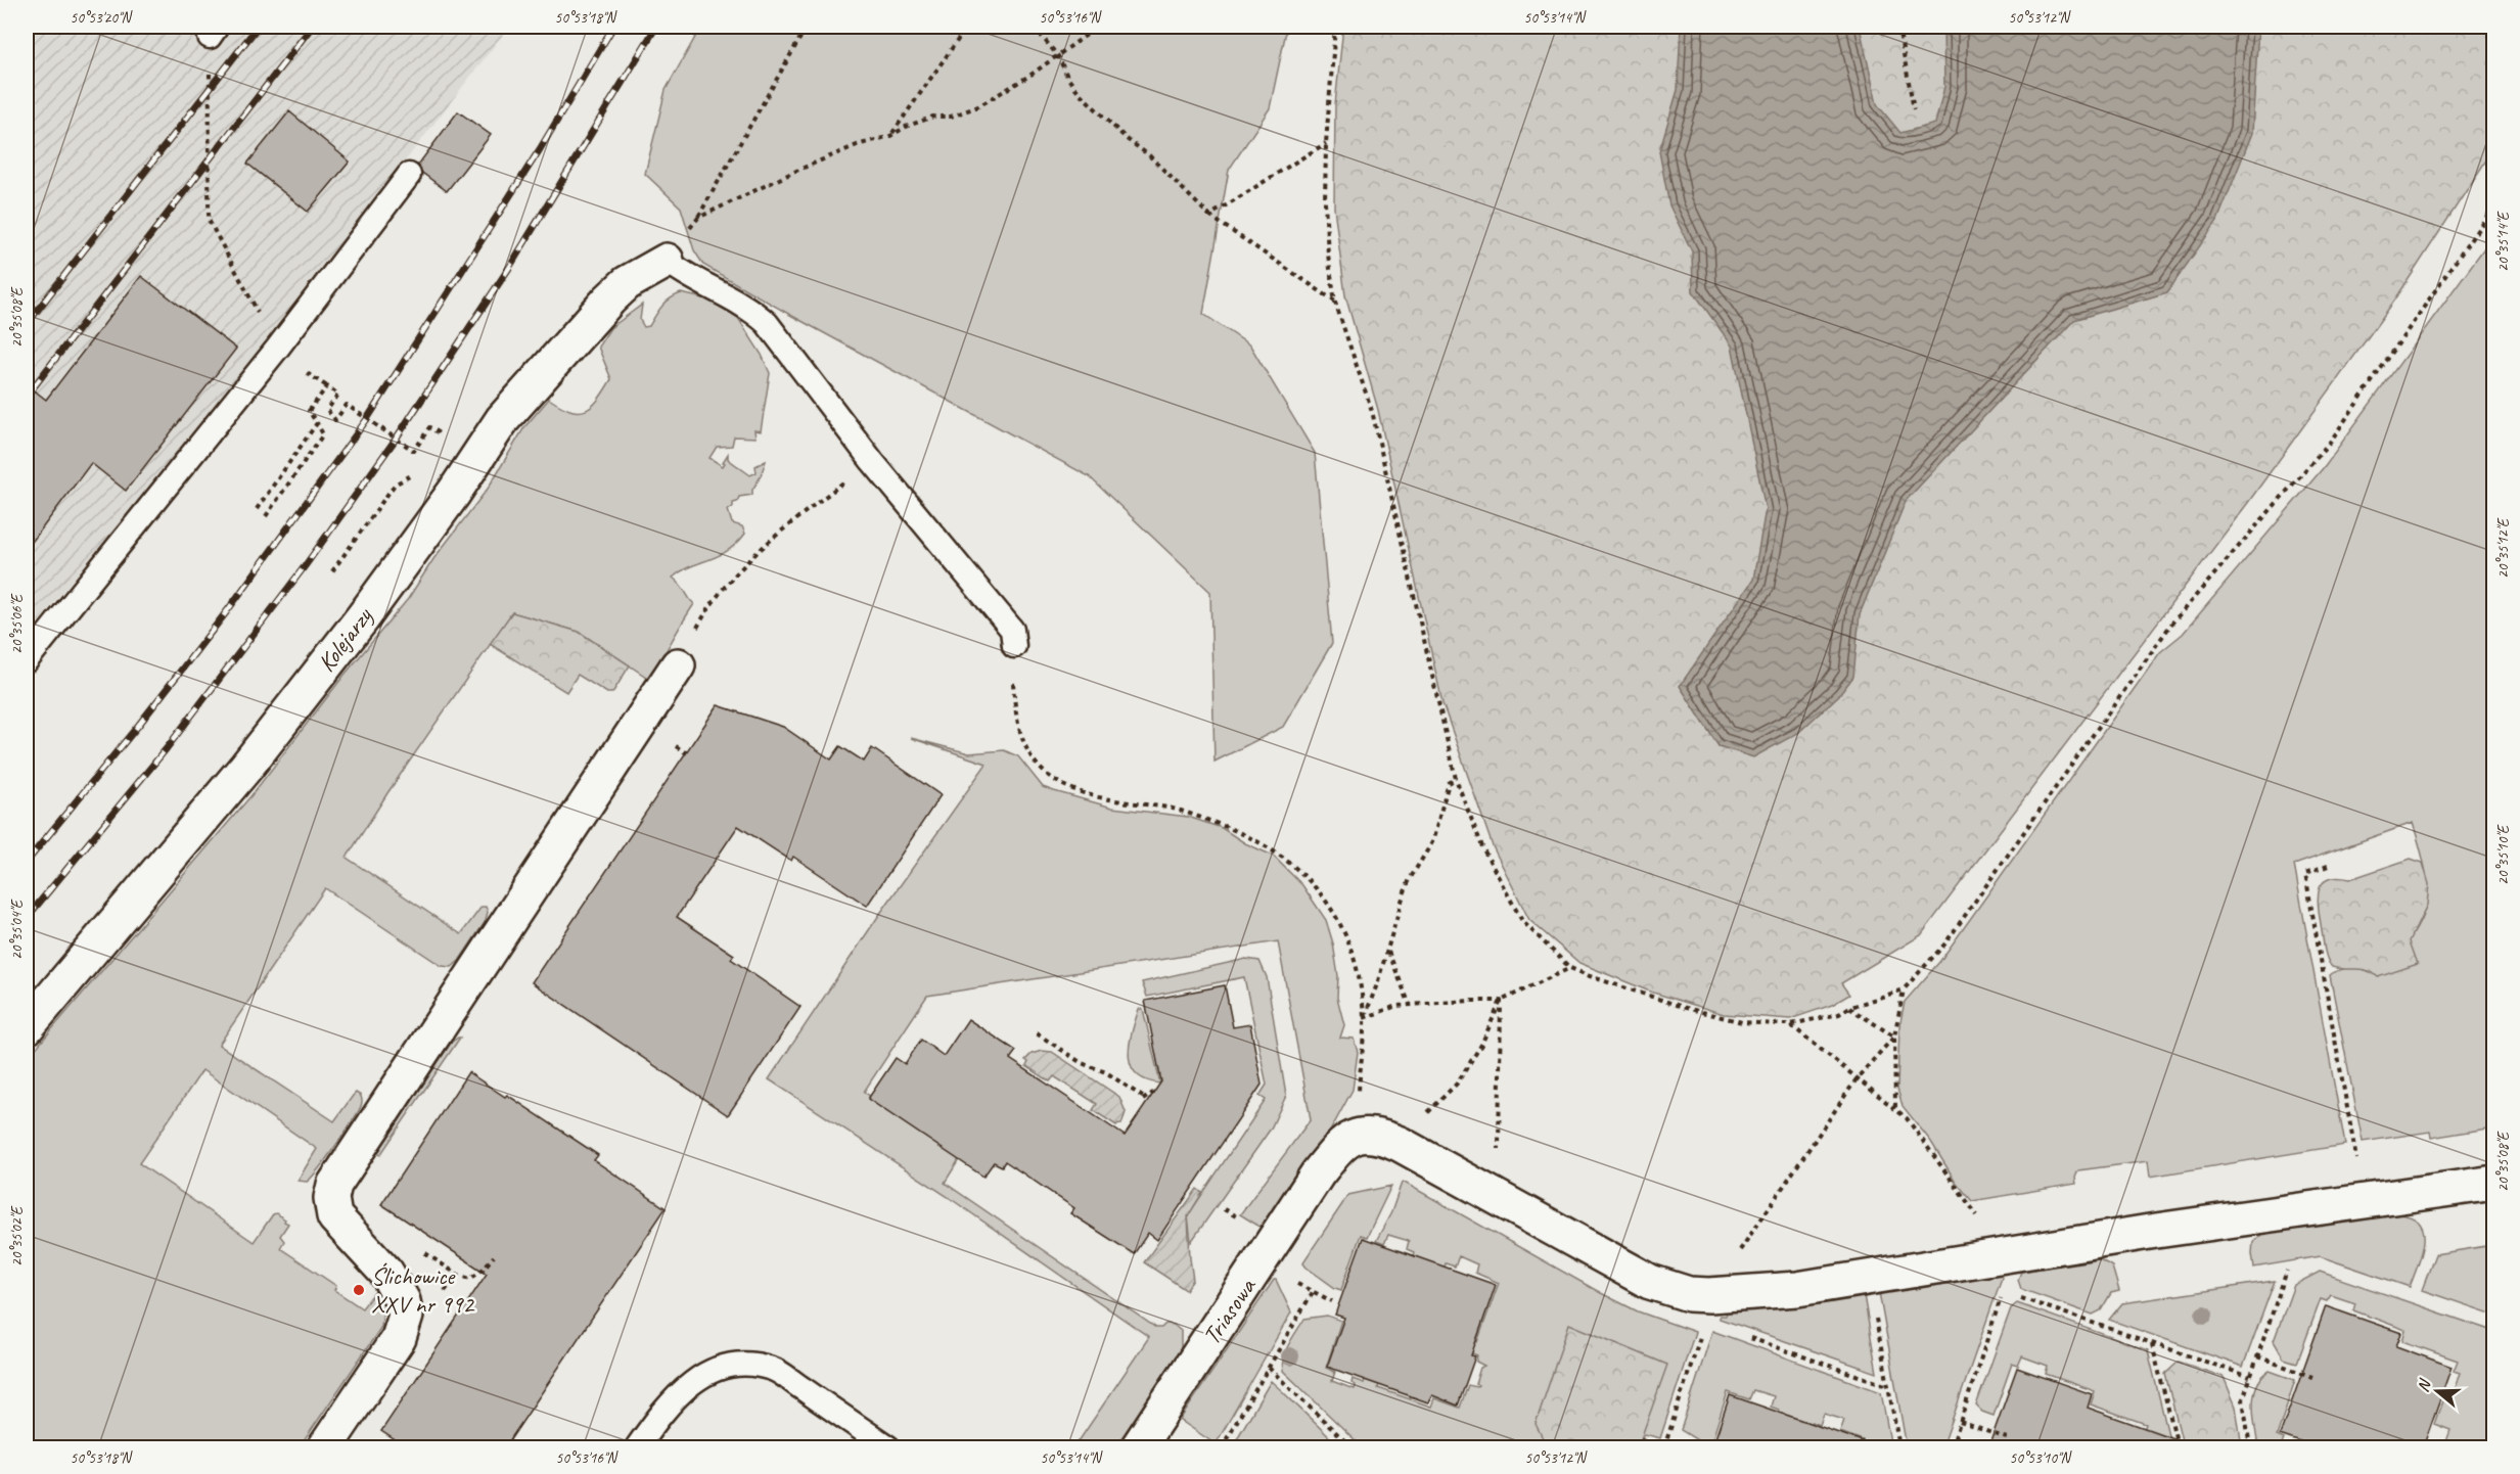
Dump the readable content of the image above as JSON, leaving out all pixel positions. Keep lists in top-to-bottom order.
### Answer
{
  "streets": {
    "street": ["Kolejarzy", "Triasowa"]
  },
  "places": ["Ślichowice XXV nr 992"],
  "north": "left",
  "coordinates": [
    "50°53'20\"N",
    "50°53'18\"N",
    "50°53'16\"N",
    "50°53'14\"N",
    "50°53'12\"N",
    "20°35'14\"E",
    "20°35'08\"E",
    "20°35'12\"E",
    "20°35'06\"E",
    "20°35'10\"E",
    "20°35'04\"E",
    "20°35'02\"E",
    "50°53'10\"N"
  ]
}
